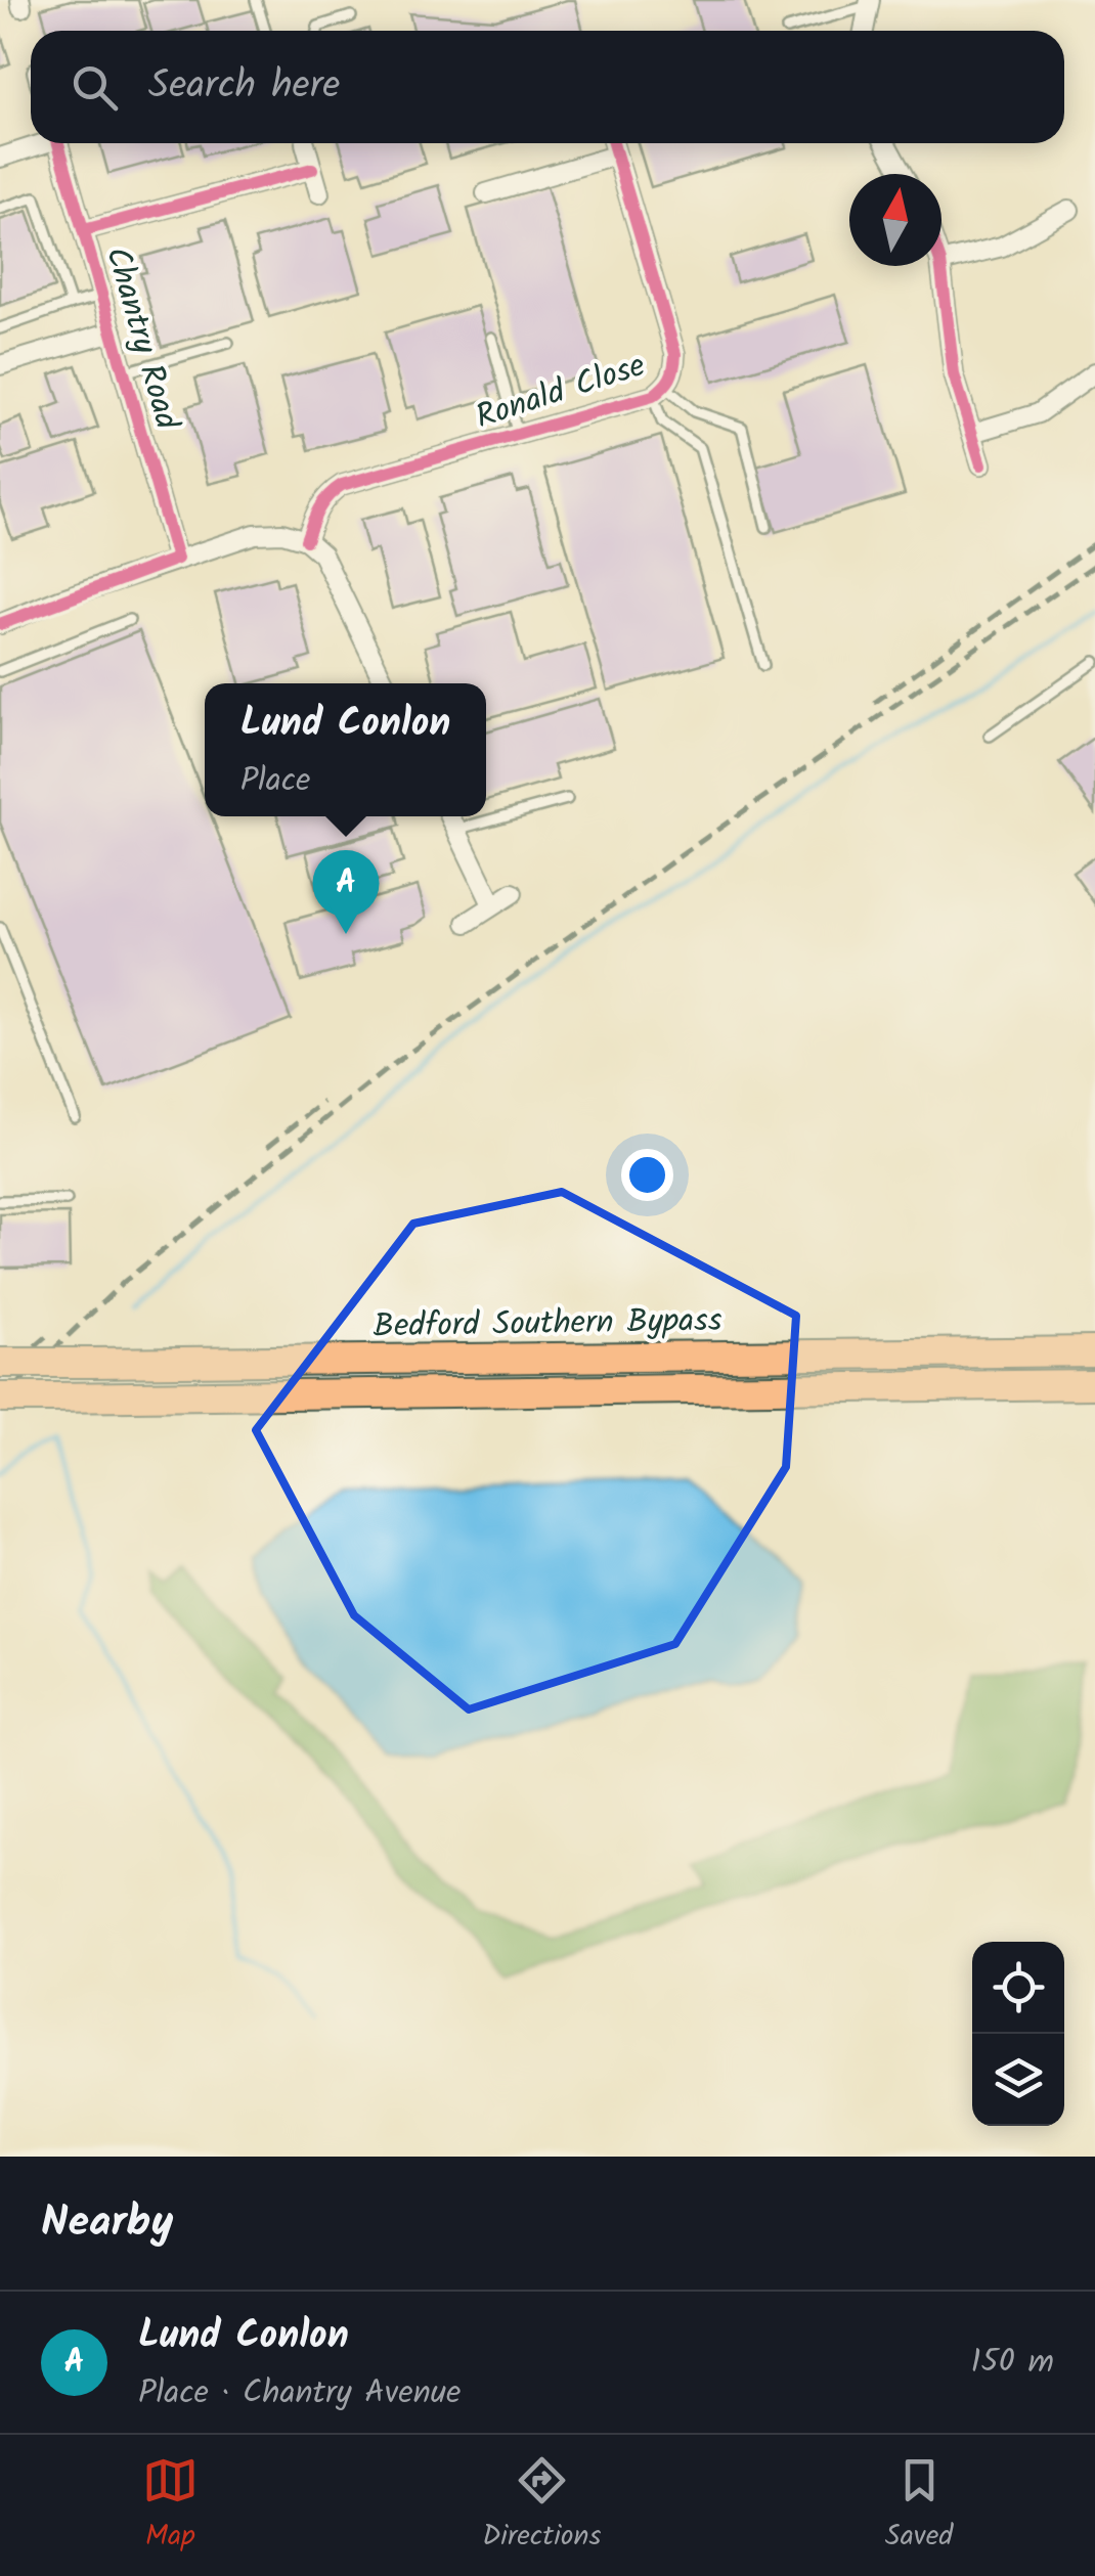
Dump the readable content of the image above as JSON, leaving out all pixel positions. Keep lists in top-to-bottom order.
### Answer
{
  "streets": {
    "highway": ["Bedford Southern Bypass"],
    "street": ["Chantry Road", "Ronald Close"]
  },
  "north": "top",
  "page": {
    "search": "Search here",
    "popup": ["Lund Conlon", "Place"],
    "pins": "A",
    "heading": "Nearby",
    "list": [
      {
        "mark": "A",
        "name": "Lund Conlon",
        "note": "Place · Chantry Avenue",
        "value": "150 m"
      }
    ],
    "nav": ["Map", "Directions", "Saved"]
  }
}
